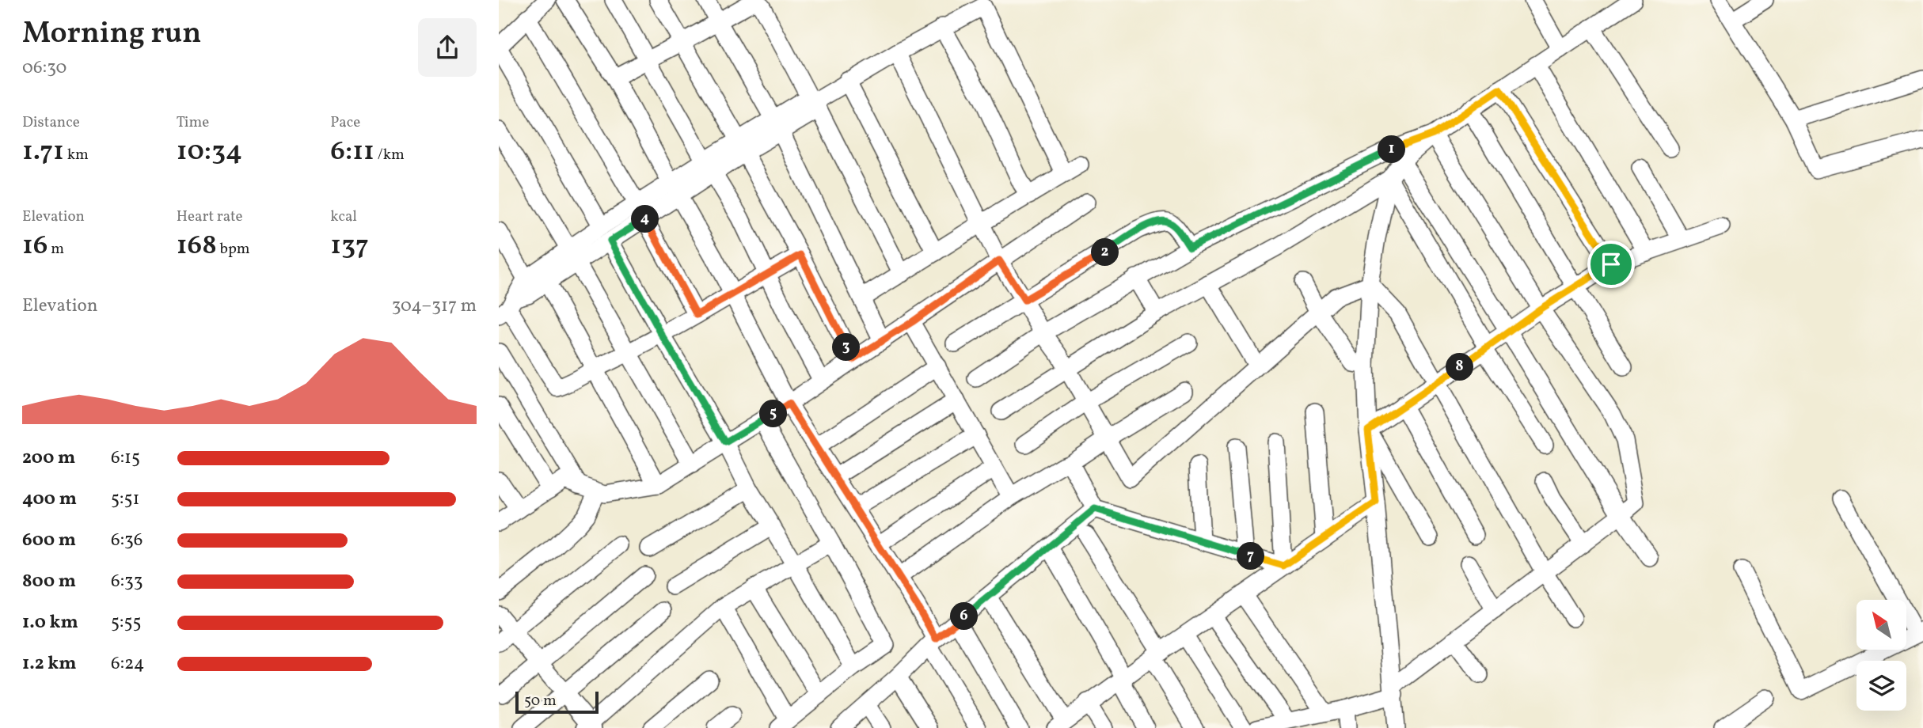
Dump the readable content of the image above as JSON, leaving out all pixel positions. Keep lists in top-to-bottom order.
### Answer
{
  "scale_bar": "50 m",
  "north": "top left",
  "page": {
    "heading": ["Morning run", "06:30"],
    "stats": [
      ["Distance", "1.71 km"],
      ["Time", "10:34"],
      ["Pace", "6:11 /km"],
      ["Elevation", "16 m"],
      ["Heart rate", "168 bpm"],
      ["kcal", "137"]
    ],
    "pins": [
      "1",
      "4",
      "2",
      "3",
      "8",
      "5",
      "7",
      "6"
    ],
    "chart": ["Elevation", "304–317 m"],
    "list": [
      {
        "name": "200 m",
        "note": "6:15"
      },
      {
        "name": "400 m",
        "note": "5:51"
      },
      {
        "name": "600 m",
        "note": "6:36"
      },
      {
        "name": "800 m",
        "note": "6:33"
      },
      {
        "name": "1.0 km",
        "note": "5:55"
      },
      {
        "name": "1.2 km",
        "note": "6:24"
      }
    ],
    "scale": "50 m"
  }
}
